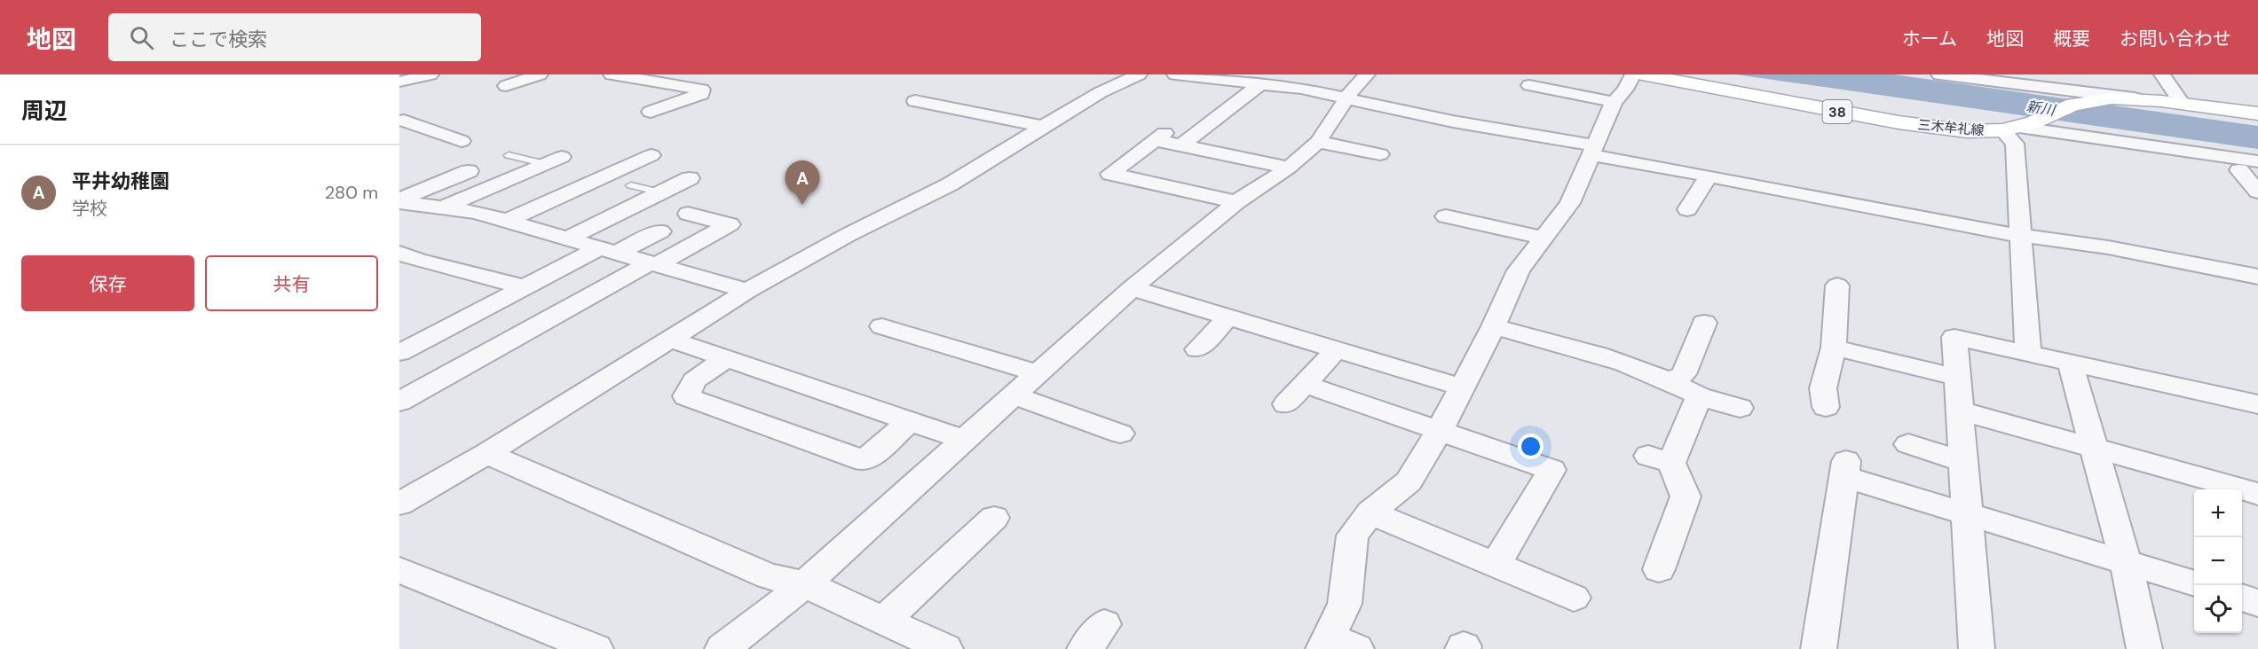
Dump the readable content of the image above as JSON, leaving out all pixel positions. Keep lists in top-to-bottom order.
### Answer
{
  "streets": {
    "main road": ["38", "三木牟礼線"]
  },
  "water": ["新川"],
  "page": {
    "header": "地図",
    "search": "ここで検索",
    "nav": [
      "ホーム",
      "地図",
      "概要",
      "お問い合わせ"
    ],
    "heading": "周辺",
    "list": [
      {
        "mark": "A",
        "name": "平井幼稚園",
        "note": "学校",
        "value": "280 m"
      }
    ],
    "pins": "A",
    "buttons": ["保存", "共有"],
    "map_buttons": ["+", "−"]
  }
}
